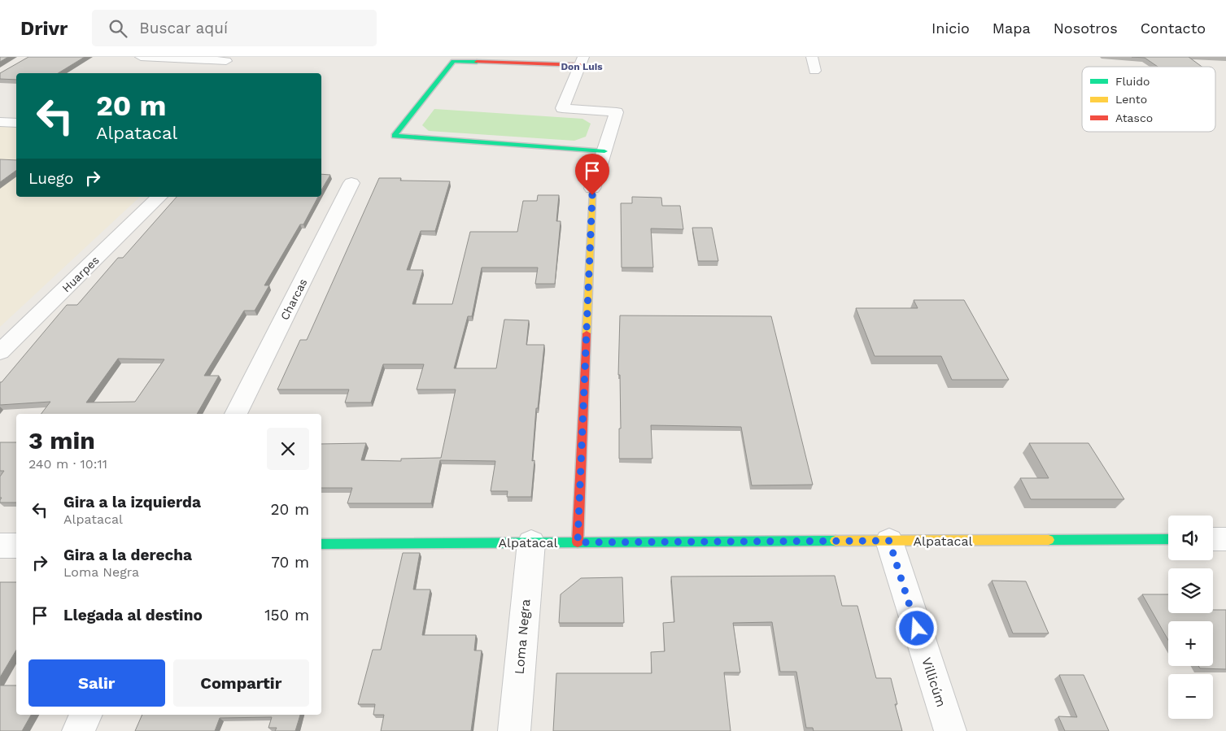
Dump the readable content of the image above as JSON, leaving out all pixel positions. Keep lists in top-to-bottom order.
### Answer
{
  "streets": {
    "street": [
      "Huarpes",
      "Charcas",
      "Alpatacal",
      "Loma Negra",
      "Villicúm"
    ]
  },
  "crossings": [
    ["Alpatacal", "Loma Negra"],
    ["Alpatacal", "Villicúm"]
  ],
  "districts": ["Don Luis"],
  "legend": ["Fluido", "Lento", "Atasco"],
  "page": {
    "header": "Drivr",
    "search": "Buscar aquí",
    "nav": [
      "Inicio",
      "Mapa",
      "Nosotros",
      "Contacto"
    ],
    "turn": ["20 m", "Alpatacal"],
    "then": "Luego",
    "heading": ["3 min", "240 m · 10:11"],
    "list": [
      {
        "name": "Gira a la izquierda",
        "note": "Alpatacal",
        "value": "20 m"
      },
      {
        "name": "Gira a la derecha",
        "note": "Loma Negra",
        "value": "70 m"
      },
      {
        "name": "Llegada al destino",
        "value": "150 m"
      }
    ],
    "map_buttons": ["+", "−"],
    "buttons": ["Salir", "Compartir"]
  }
}
